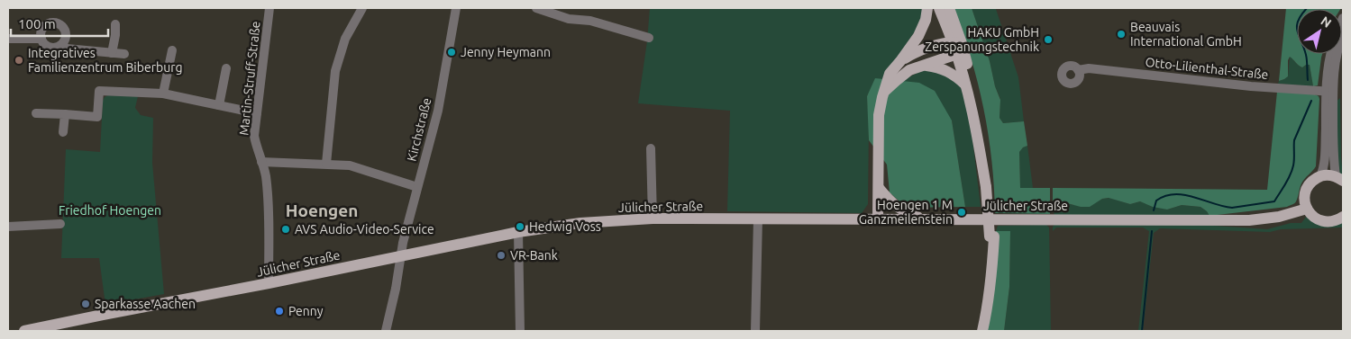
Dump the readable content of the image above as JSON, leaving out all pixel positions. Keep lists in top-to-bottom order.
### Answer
{
  "streets": {
    "main road": ["Jülicher Straße"],
    "street": ["Otto-Lilienthal-Straße", "Martin-Struff-Straße", "Kirchstraße"]
  },
  "crossings": [
    ["Martin-Struff-Straße", "Jülicher Straße"],
    ["Kirchstraße", "Jülicher Straße"]
  ],
  "districts": ["Hoengen"],
  "parks": ["Friedhof Hoengen"],
  "places": [
    "Beauvais International GmbH",
    "HAKU GmbH Zerspanungstechnik",
    "Jenny Heymann",
    "Integratives Familienzentrum Biberburg",
    "Hoengen 1 M Ganzmeilenstein",
    "Hedwig Voss",
    "AVS Audio-Video-Service",
    "VR-Bank",
    "Sparkasse Aachen",
    "Penny"
  ],
  "scale_bar": "100 m",
  "north": "top right"
}
